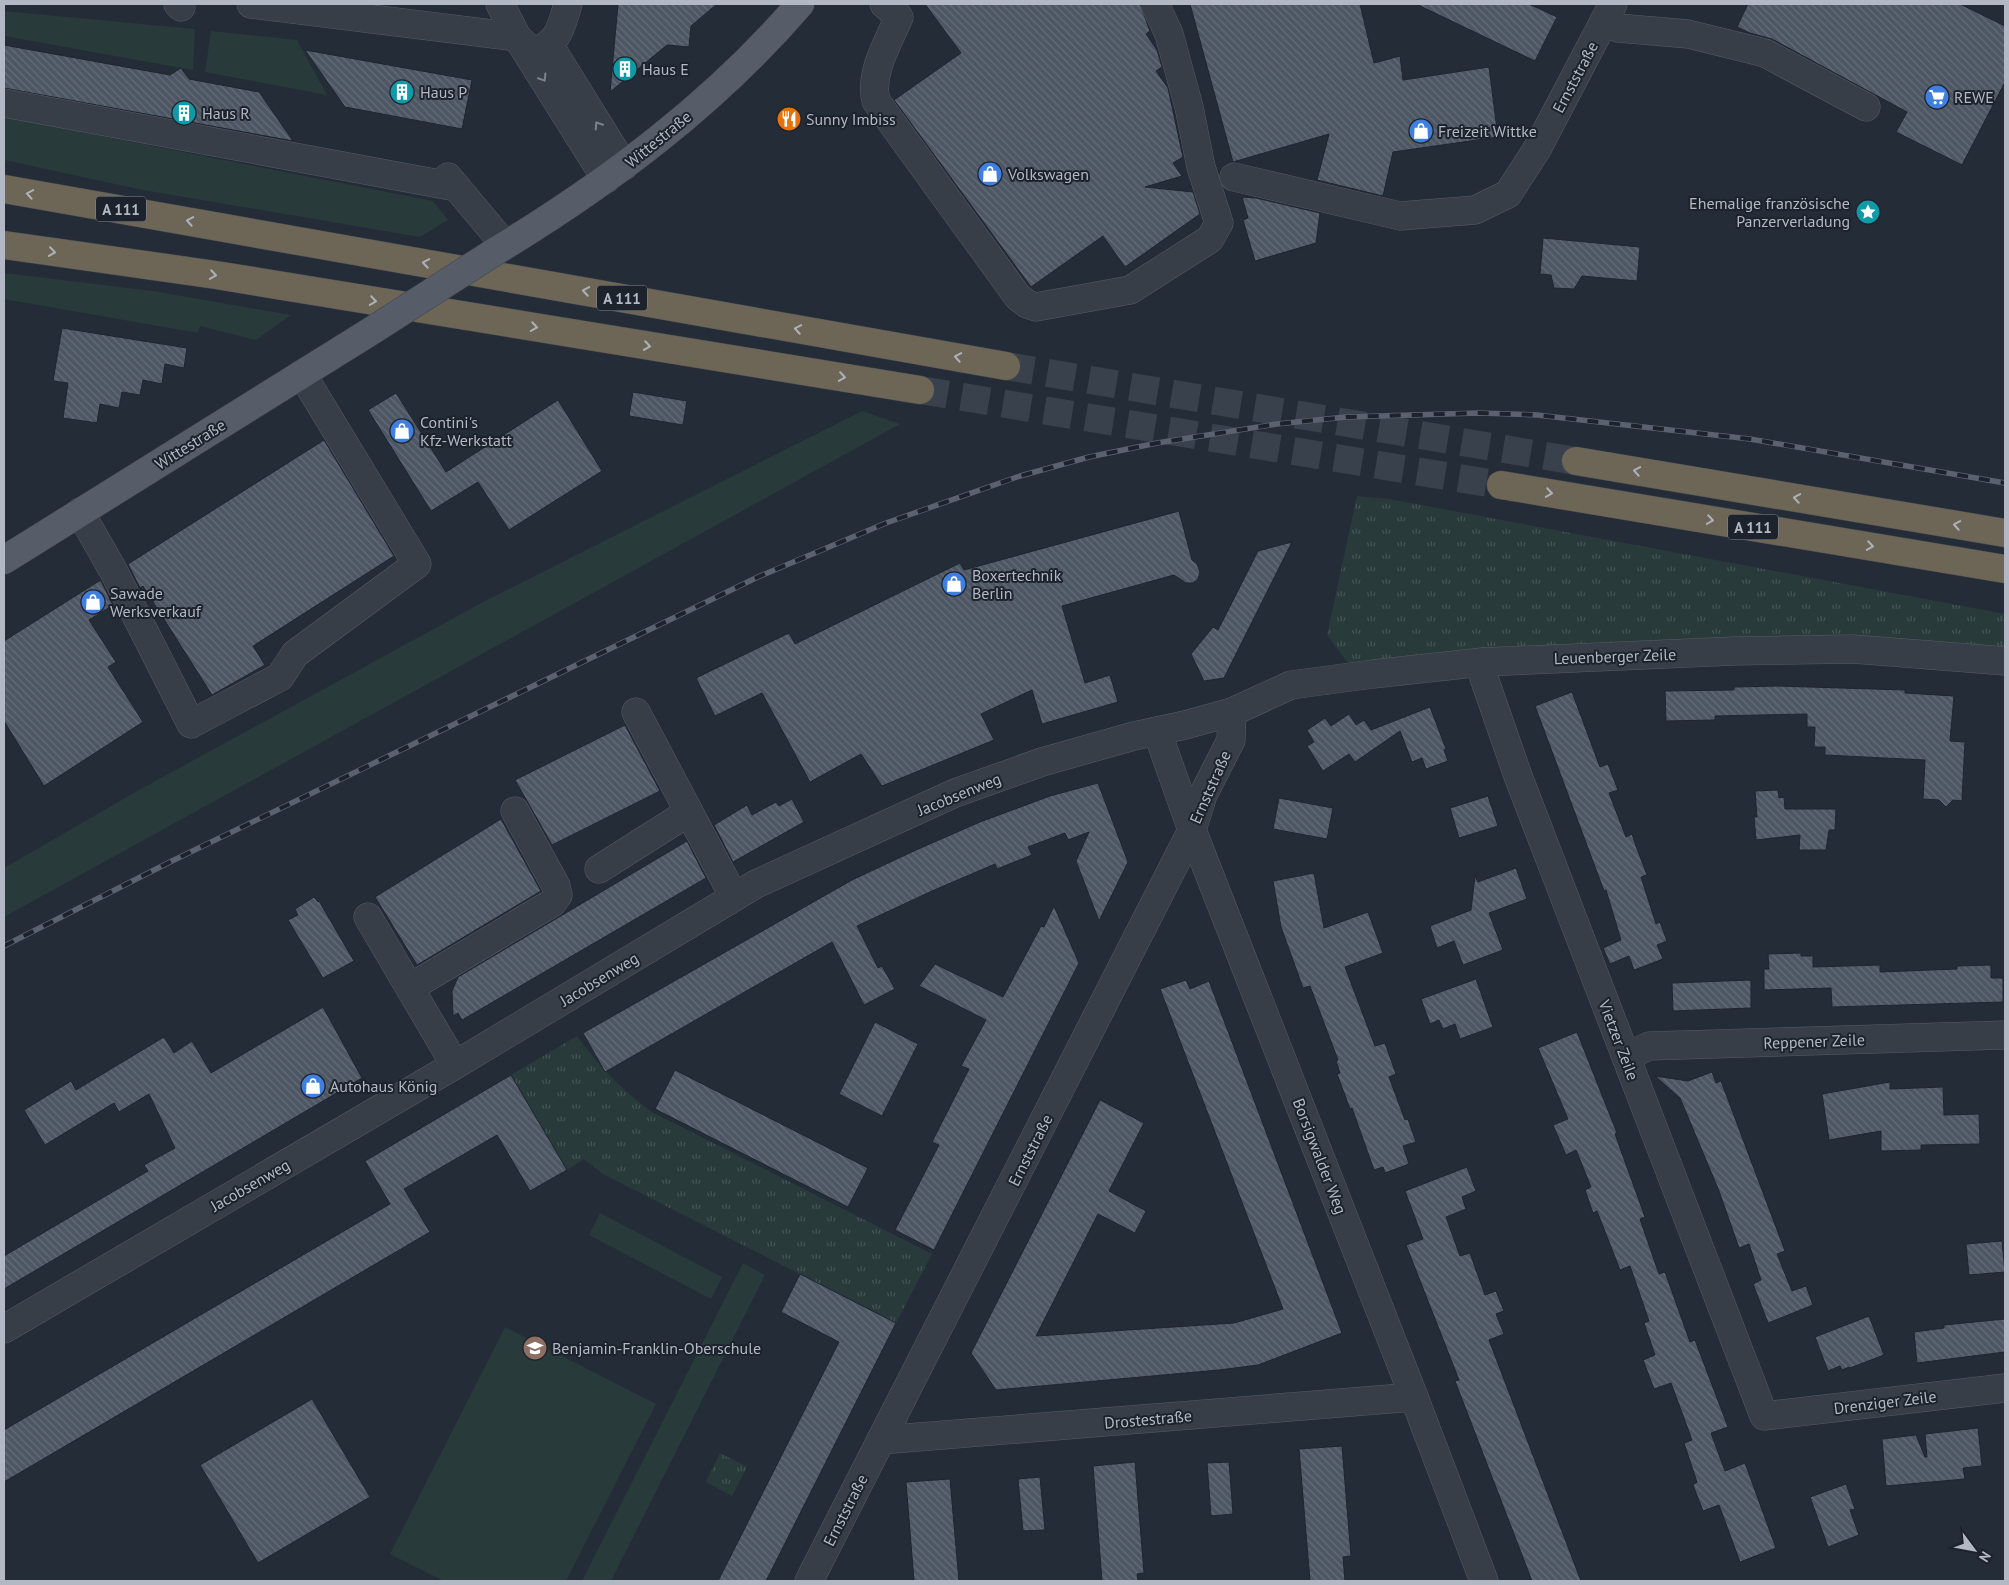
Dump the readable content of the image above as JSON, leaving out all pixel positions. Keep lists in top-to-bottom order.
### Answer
{
  "streets": {
    "highway": ["A 111"],
    "main road": ["Wittestraße"],
    "street": [
      "Ernststraße",
      "Leuenberger Zeile",
      "Jacobsenweg",
      "Vietzer Zeile",
      "Reppener Zeile",
      "Borsigwalder Weg",
      "Drenziger Zeile",
      "Drostestraße"
    ]
  },
  "crossings": [
    ["Ernststraße", "Leuenberger Zeile"],
    ["Ernststraße", "Jacobsenweg"],
    ["Ernststraße", "Borsigwalder Weg"],
    ["Ernststraße", "Drostestraße"],
    ["Leuenberger Zeile", "Jacobsenweg"],
    ["Leuenberger Zeile", "Vietzer Zeile"],
    ["Jacobsenweg", "Borsigwalder Weg"],
    ["Vietzer Zeile", "Reppener Zeile"],
    ["Vietzer Zeile", "Drenziger Zeile"],
    ["Borsigwalder Weg", "Drostestraße"]
  ],
  "places": {
    "building": ["Haus E", "Haus P", "Haus R"],
    "supermarket": ["REWE"],
    "restaurant": ["Sunny Imbiss"],
    "shop": [
      "Freizeit Wittke",
      "Volkswagen",
      "Contini's Kfz-Werkstatt",
      "Boxertechnik Berlin",
      "Sawade Werksverkauf",
      "Autohaus König"
    ],
    "place": ["Ehemalige französische Panzerverladung"],
    "school or university": ["Benjamin-Franklin-Oberschule"]
  },
  "north": "bottom right"
}
